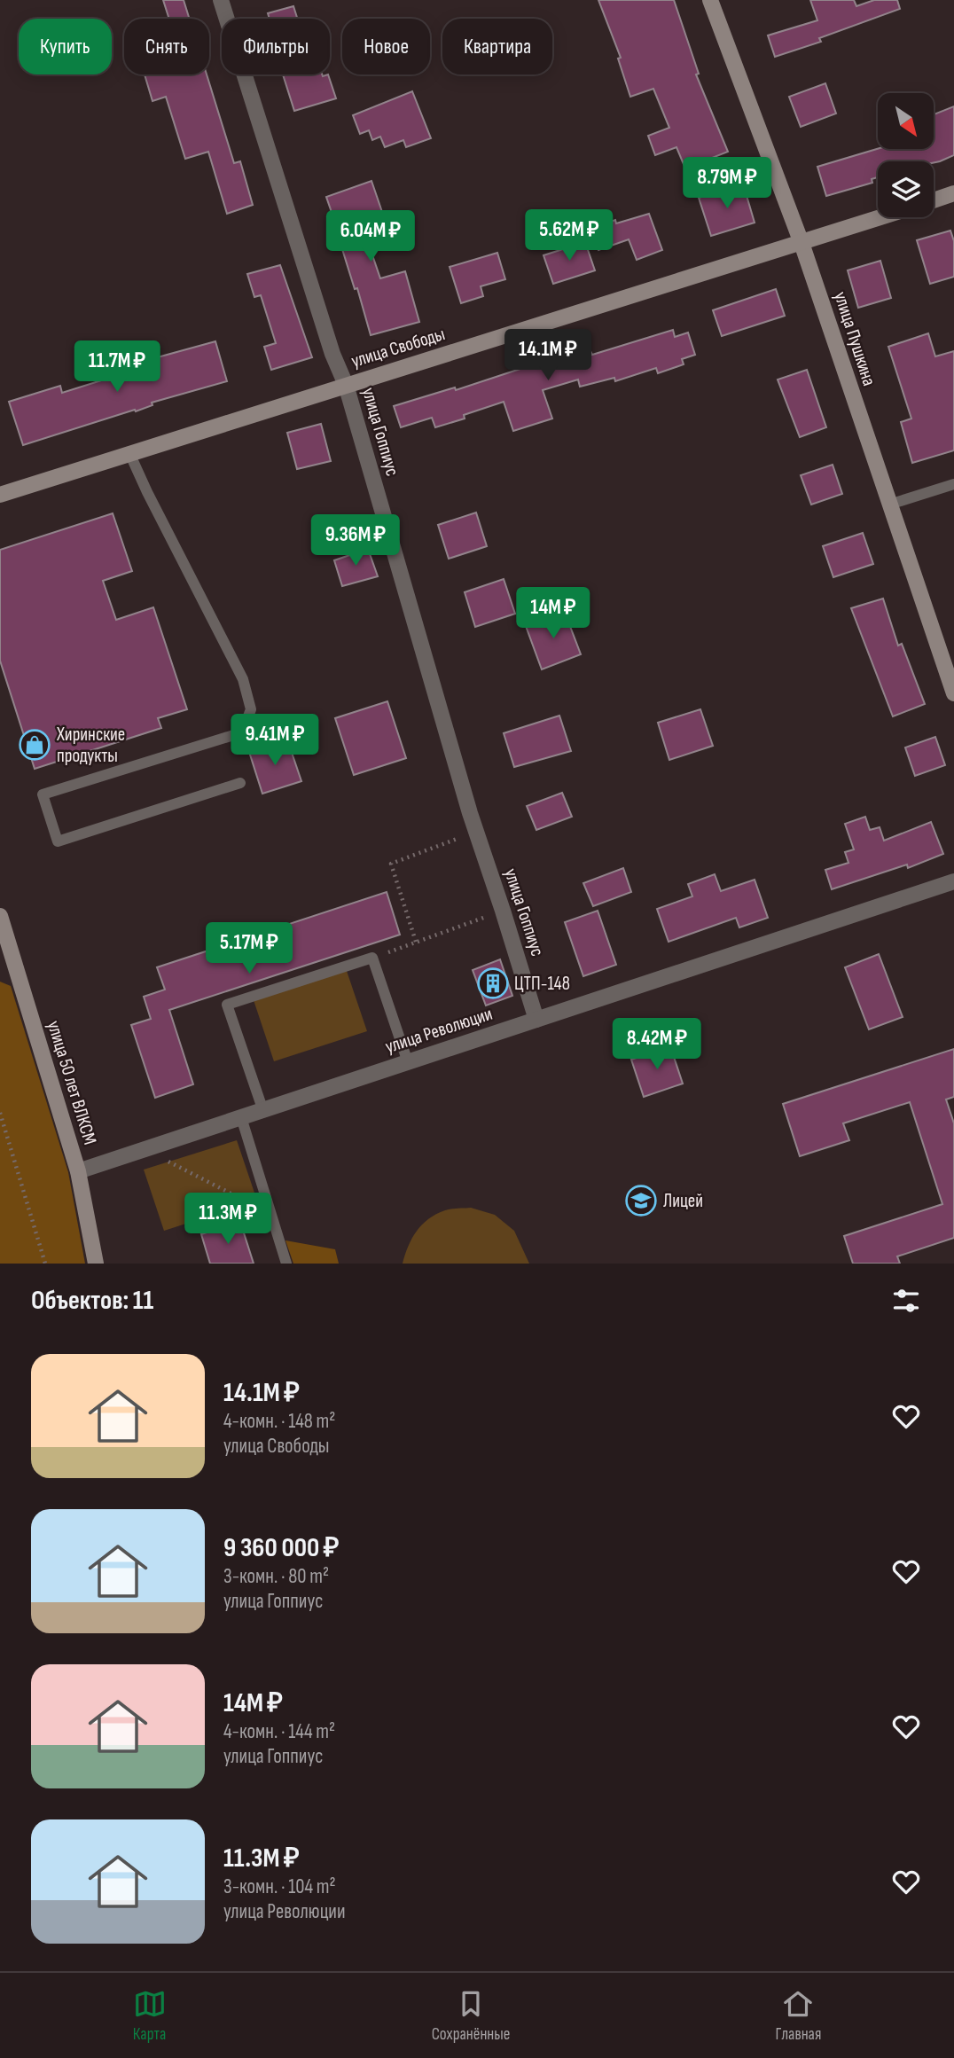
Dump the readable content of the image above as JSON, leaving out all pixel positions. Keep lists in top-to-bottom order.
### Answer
{
  "streets": {
    "street": [
      "улица Пушкина",
      "улица Свободы",
      "улица Гоппиус",
      "улица Революции",
      "улица 50 лет ВЛКСМ"
    ]
  },
  "crossings": [
    ["улица Пушкина", "улица Свободы"],
    ["улица Свободы", "улица Гоппиус"],
    ["улица Гоппиус", "улица Революции"],
    ["улица Революции", "улица 50 лет ВЛКСМ"]
  ],
  "places": {
    "shop": ["Хиринские продукты"],
    "building": ["ЦТП-148"],
    "school or university": ["Лицей"]
  },
  "north": "bottom right",
  "page": {
    "chip": [
      "Купить",
      "Снять",
      "Фильтры",
      "Новое",
      "Квартира"
    ],
    "price": [
      "8.79M ₽",
      "5.62M ₽",
      "6.04M ₽",
      "14.1M ₽",
      "11.7M ₽",
      "9.36M ₽",
      "14M ₽",
      "9.41M ₽",
      "5.17M ₽",
      "8.42M ₽",
      "11.3M ₽"
    ],
    "heading": "Объектов: 11",
    "list": [
      {
        "name": "14.1M ₽",
        "note": "4-комн. · 148 m² · улица Свободы"
      },
      {
        "name": "9 360 000 ₽",
        "note": "3-комн. · 80 m² · улица Гоппиус"
      },
      {
        "name": "14M ₽",
        "note": "4-комн. · 144 m² · улица Гоппиус"
      },
      {
        "name": "11.3M ₽",
        "note": "3-комн. · 104 m² · улица Революции"
      }
    ],
    "tabs": ["Карта", "Сохранённые", "Главная"]
  }
}
